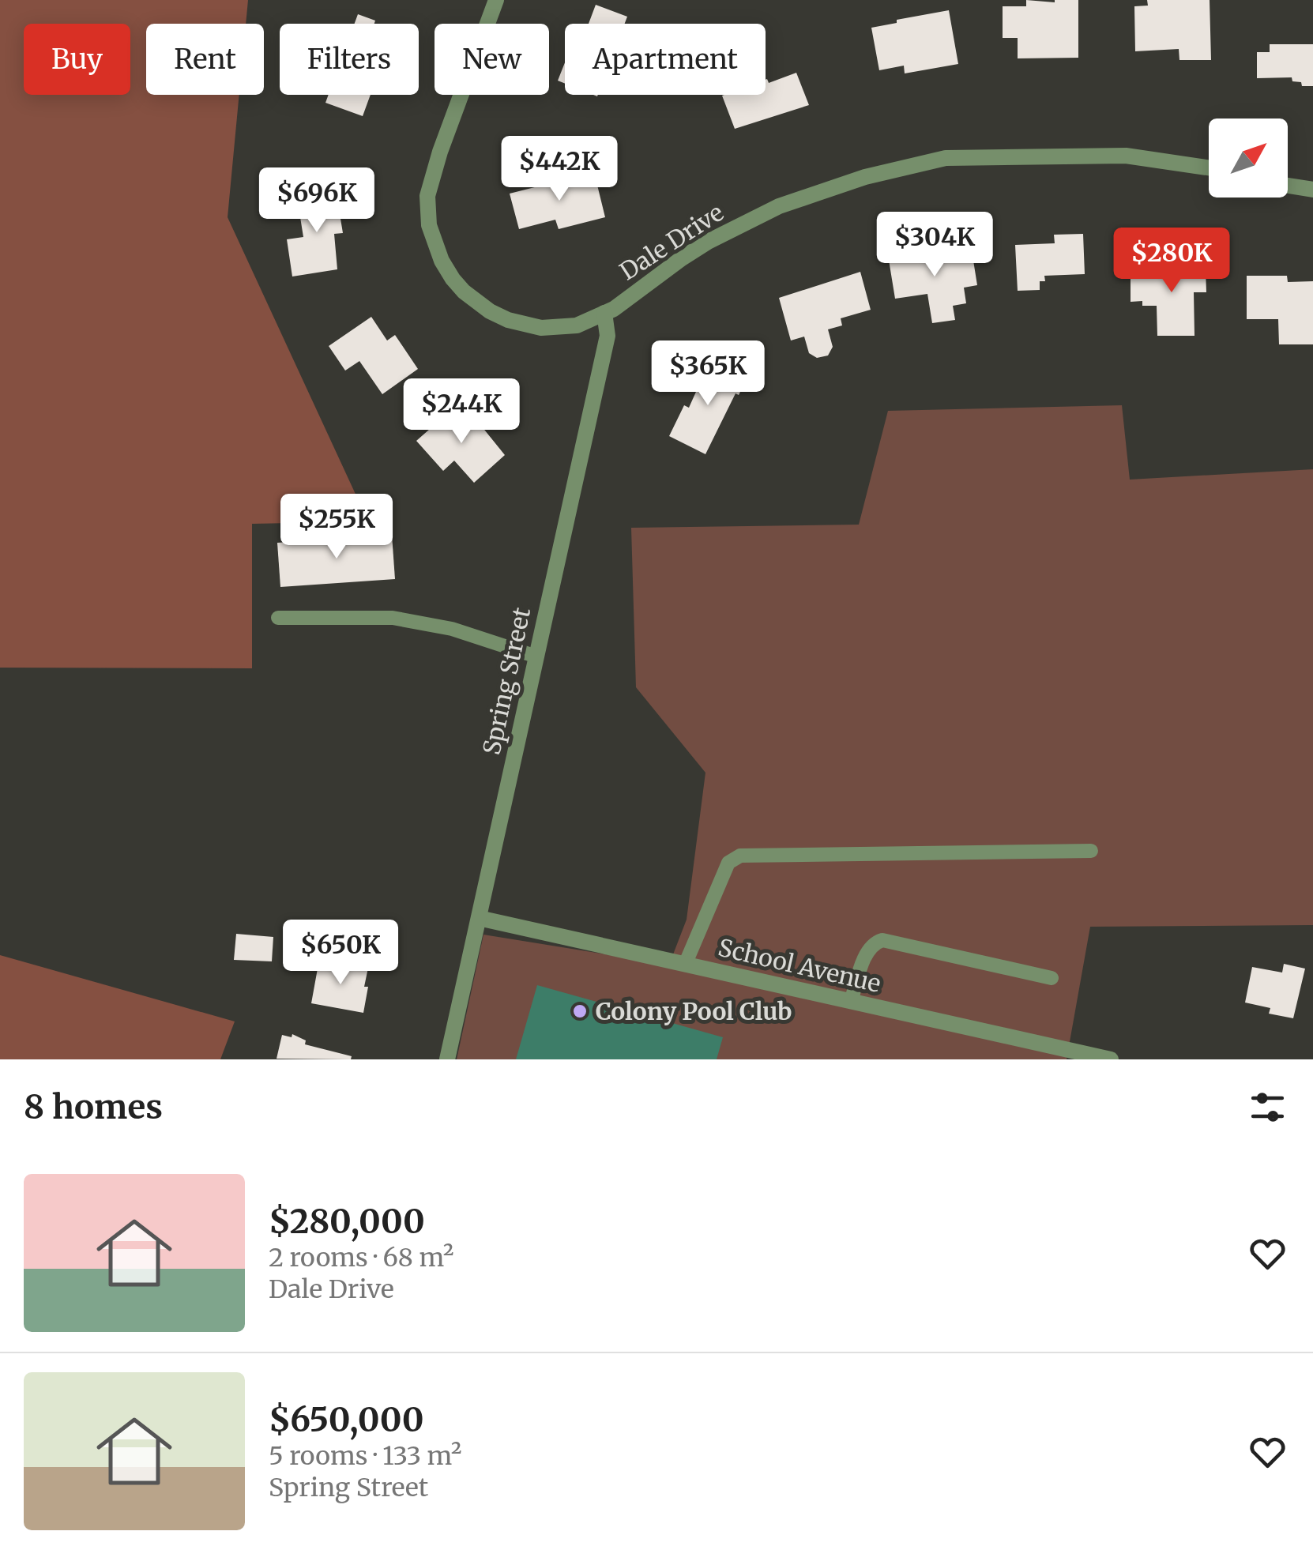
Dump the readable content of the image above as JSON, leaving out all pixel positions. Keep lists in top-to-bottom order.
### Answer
{
  "streets": {
    "street": ["Dale Drive", "Spring Street", "School Avenue"]
  },
  "crossings": [
    ["Dale Drive", "Spring Street"],
    ["Spring Street", "School Avenue"]
  ],
  "places": ["Colony Pool Club"],
  "north": "top right",
  "page": {
    "chip": [
      "Buy",
      "Rent",
      "Filters",
      "New",
      "Apartment"
    ],
    "price": [
      "$442K",
      "$696K",
      "$304K",
      "$280K",
      "$365K",
      "$244K",
      "$255K",
      "$650K"
    ],
    "heading": "8 homes",
    "list": [
      {
        "name": "$280,000",
        "note": "2 rooms · 68 m² · Dale Drive"
      },
      {
        "name": "$650,000",
        "note": "5 rooms · 133 m² · Spring Street"
      }
    ]
  }
}
